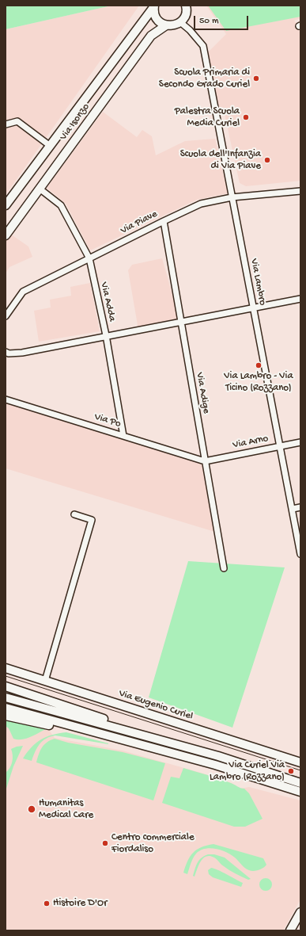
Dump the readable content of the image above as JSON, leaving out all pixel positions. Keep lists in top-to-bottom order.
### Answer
{
  "streets": {
    "main road": ["Via Isonzo", "Via Eugenio Curiel"],
    "street": [
      "Via Piave",
      "Via Lambro",
      "Via Adda",
      "Via Adige",
      "Via Po",
      "Via Arno"
    ]
  },
  "crossings": [
    ["Via Isonzo", "Via Adda"],
    ["Via Piave", "Via Lambro"],
    ["Via Piave", "Via Adda"],
    ["Via Piave", "Via Adige"],
    ["Via Lambro", "Via Arno"],
    ["Via Adda", "Via Po"],
    ["Via Adige", "Via Po"],
    ["Via Adige", "Via Arno"],
    ["Via Po", "Via Arno"]
  ],
  "places": [
    "Scuola Primaria di Secondo Grado Curiel",
    "Palestra Scuola Media Curiel",
    "Scuola dell'Infanzia di Via Piave",
    "Via Lambro - Via Ticino (Rozzano)",
    "Via Curiel Via Lambro (Rozzano)",
    "Humanitas Medical Care",
    "Centro commerciale Fiordaliso",
    "Histoire D'Or"
  ],
  "scale_bar": "50 m"
}
